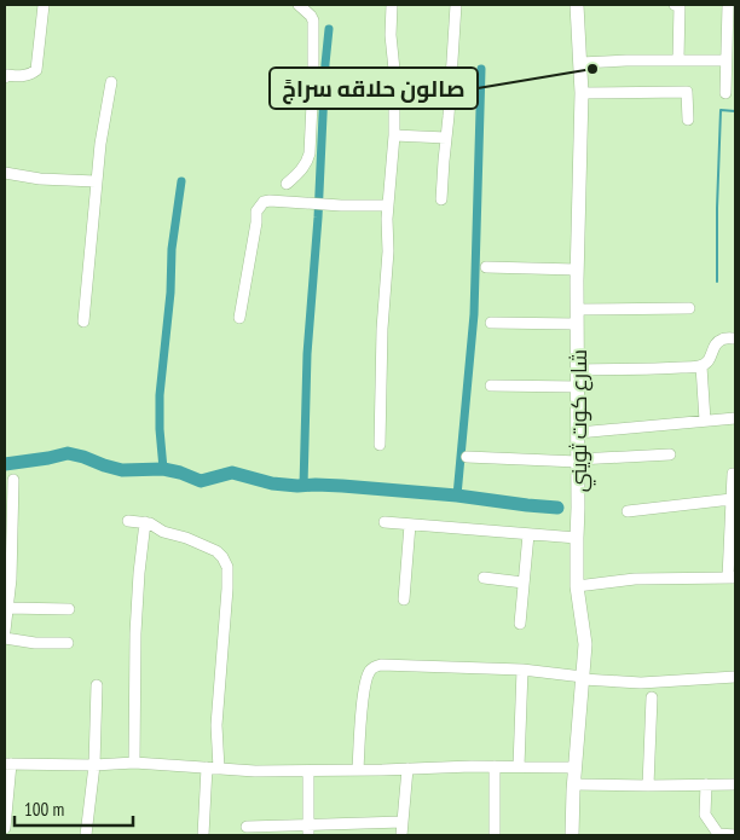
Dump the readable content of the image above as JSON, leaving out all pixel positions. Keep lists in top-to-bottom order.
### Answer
{
  "streets": {
    "main road": ["شارع كوت ثويني"]
  },
  "places": ["صالون حلاقه سراجً"],
  "scale_bar": "100 m"
}
